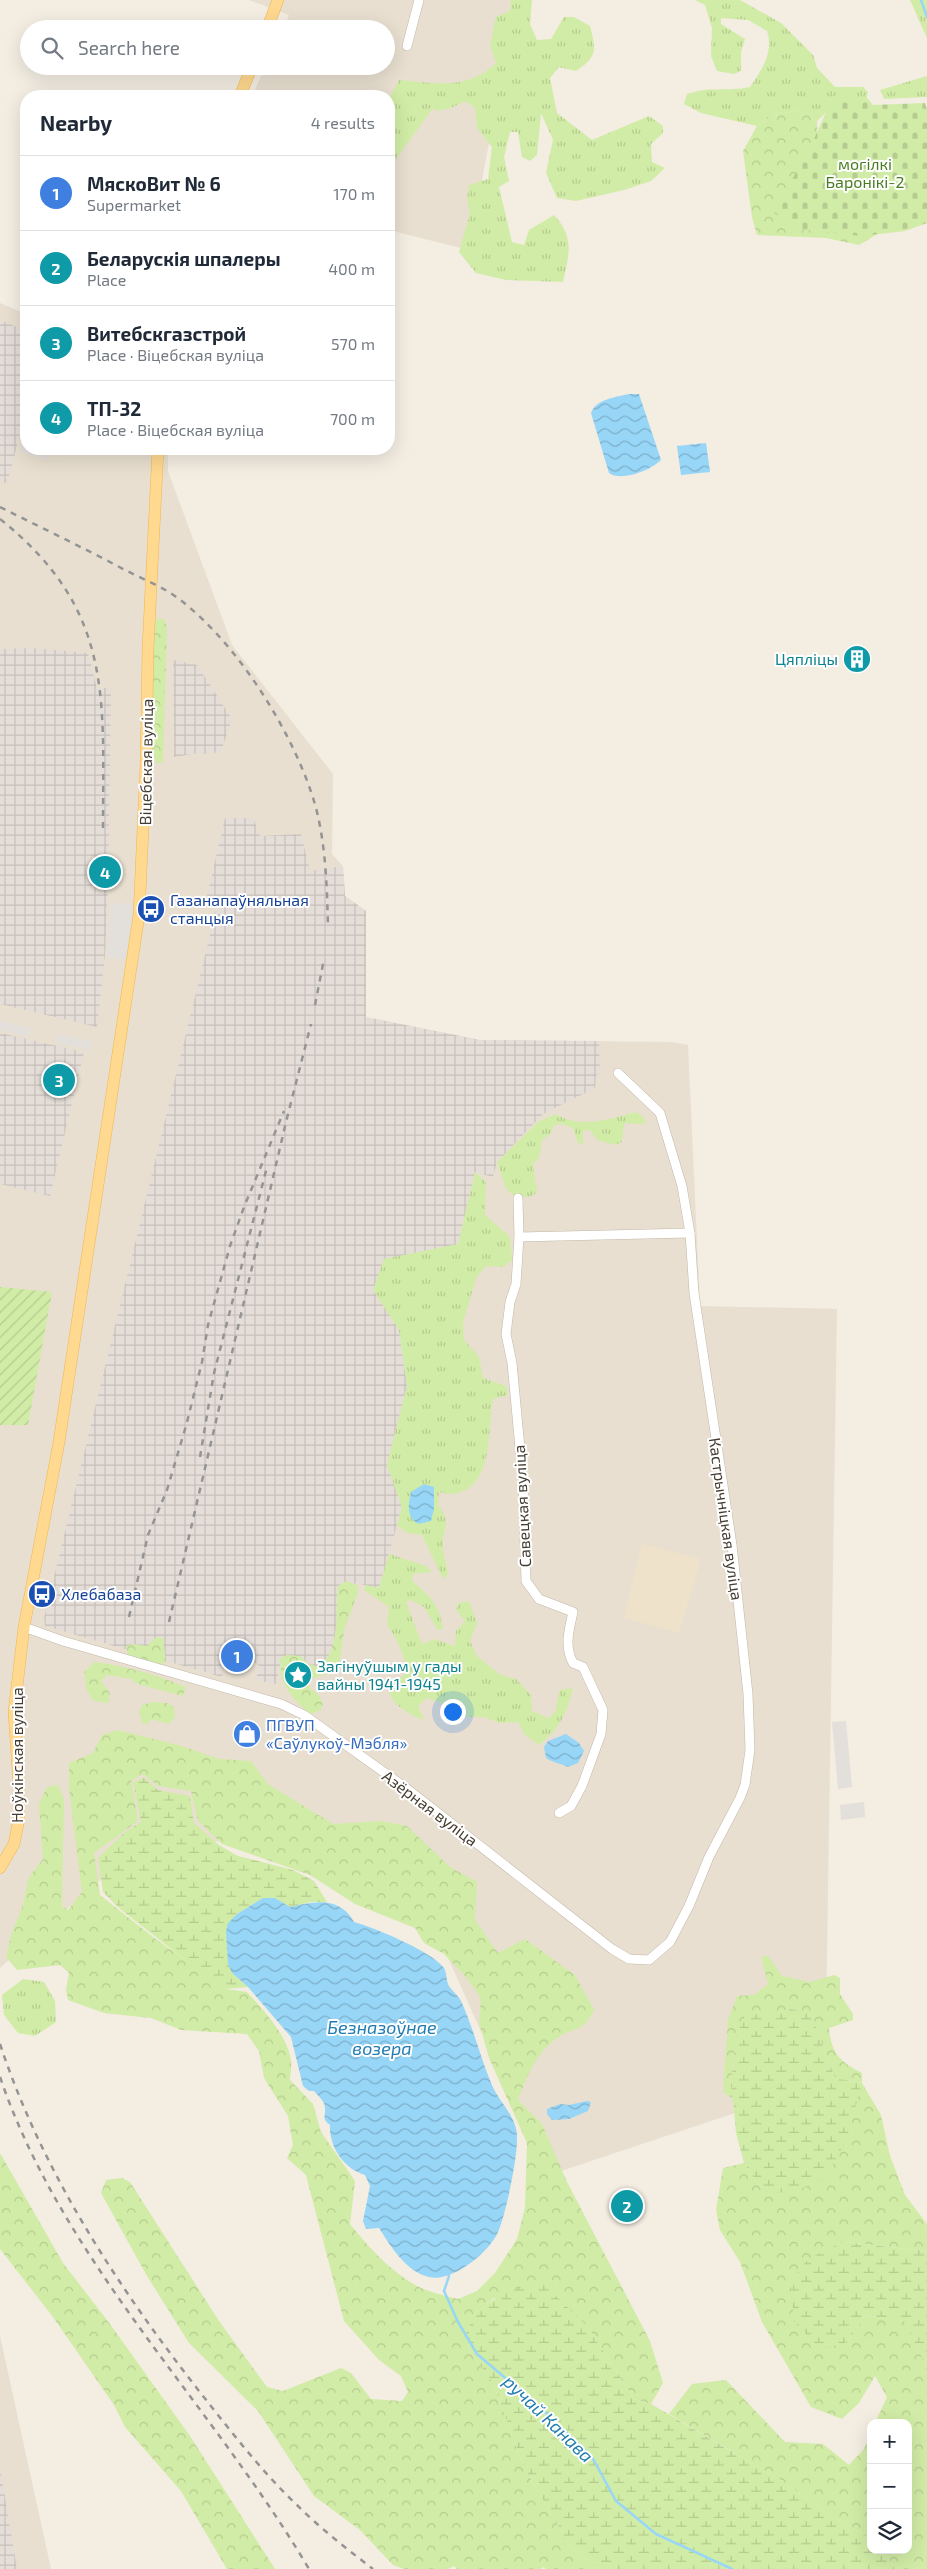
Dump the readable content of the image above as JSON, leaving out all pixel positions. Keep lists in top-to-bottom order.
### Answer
{
  "streets": {
    "main road": ["Віцебская вуліца", "Ноўкінская вуліца"],
    "street": ["Савецкая вуліца", "Кастрычніцкая вуліца", "Азёрная вуліца"]
  },
  "crossings": [
    ["Віцебская вуліца", "Ноўкінская вуліца"],
    ["Кастрычніцкая вуліца", "Азёрная вуліца"],
    ["Ноўкінская вуліца", "Азёрная вуліца"]
  ],
  "water": ["Безназоўнае возера", "ручай Канава"],
  "parks": ["могілкі Баронікі-2"],
  "places": {
    "building": ["Цяпліцы"],
    "bus stop": ["Газанапаўняльная станцыя", "Хлебабаза"],
    "place": ["Загінуўшым у гады вайны 1941-1945"],
    "shop": ["ПГВУП «Саўлукоў-Мэбля»"]
  },
  "page": {
    "search": "Search here",
    "heading": ["Nearby", "4 results"],
    "list": [
      {
        "mark": "1",
        "name": "МяскоВит № 6",
        "note": "Supermarket",
        "value": "170 m"
      },
      {
        "mark": "2",
        "name": "Беларускія шпалеры",
        "note": "Place",
        "value": "400 m"
      },
      {
        "mark": "3",
        "name": "Витебскгазстрой",
        "note": "Place · Віцебская вуліца",
        "value": "570 m"
      },
      {
        "mark": "4",
        "name": "ТП-32",
        "note": "Place · Віцебская вуліца",
        "value": "700 m"
      }
    ],
    "pins": [
      "4",
      "3",
      "1",
      "2"
    ],
    "map_buttons": ["+", "−"]
  }
}
